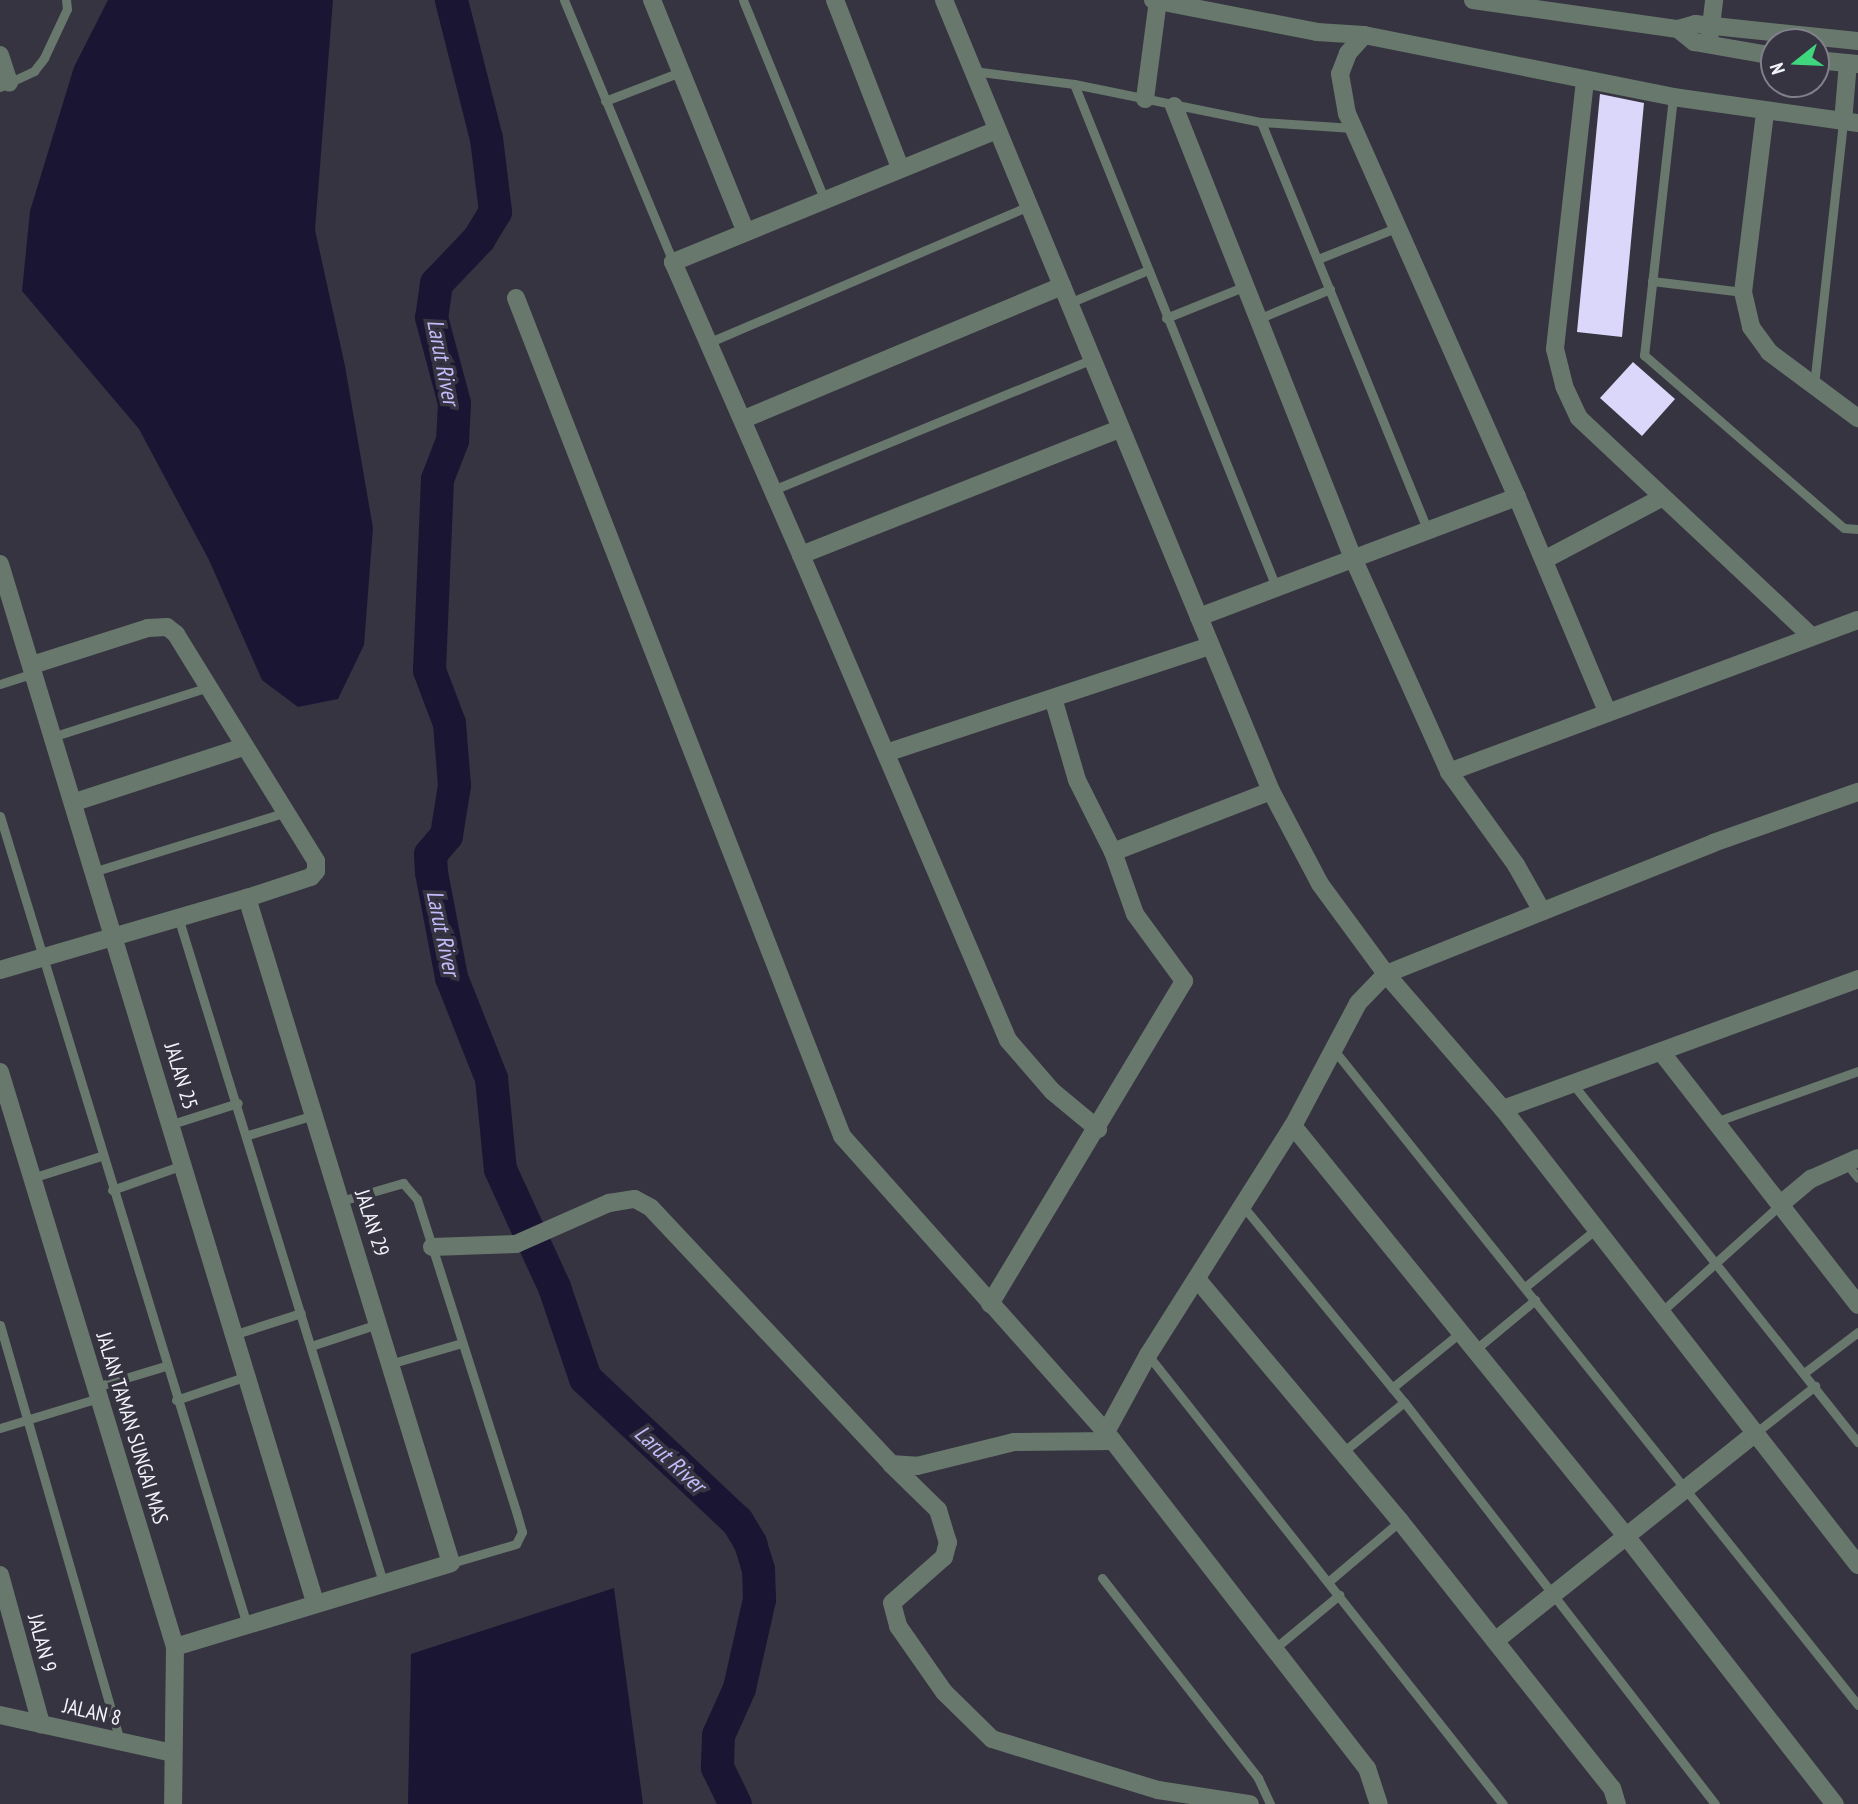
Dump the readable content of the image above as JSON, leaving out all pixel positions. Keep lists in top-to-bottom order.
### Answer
{
  "streets": {
    "street": [
      "JALAN 25",
      "JALAN 29",
      "JALAN TAMAN SUNGAI MAS",
      "JALAN 9",
      "JALAN 8"
    ]
  },
  "crossings": [
    ["JALAN TAMAN SUNGAI MAS", "JALAN 8"],
    ["JALAN 9", "JALAN 8"]
  ],
  "water": ["Larut River"],
  "north": "left"
}
